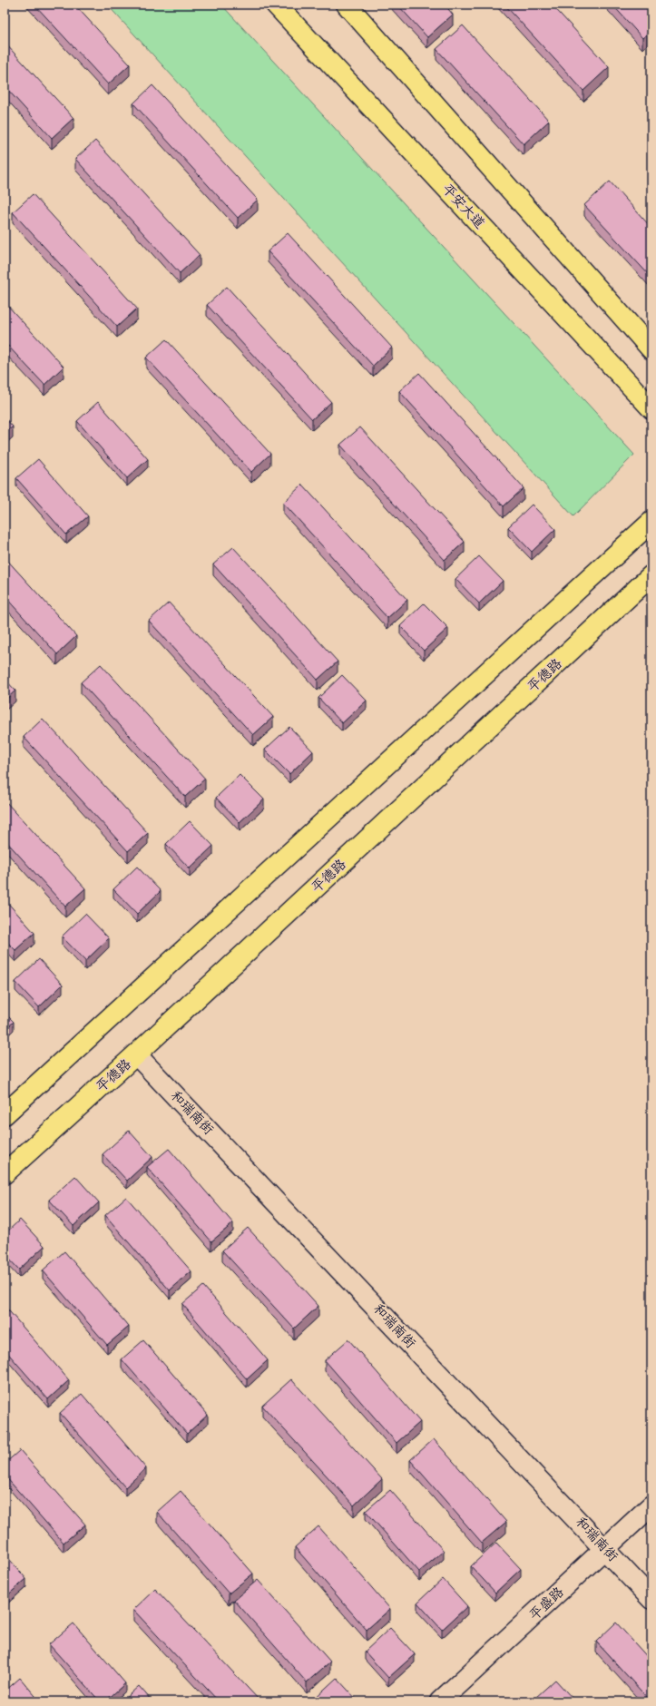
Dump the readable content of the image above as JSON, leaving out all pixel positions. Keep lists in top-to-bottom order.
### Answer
{
  "streets": {
    "main road": ["平安大道", "平德路"],
    "street": ["和瑞南街", "平盛路"]
  },
  "crossings": [
    ["平德路", "和瑞南街"],
    ["和瑞南街", "平盛路"]
  ]
}
